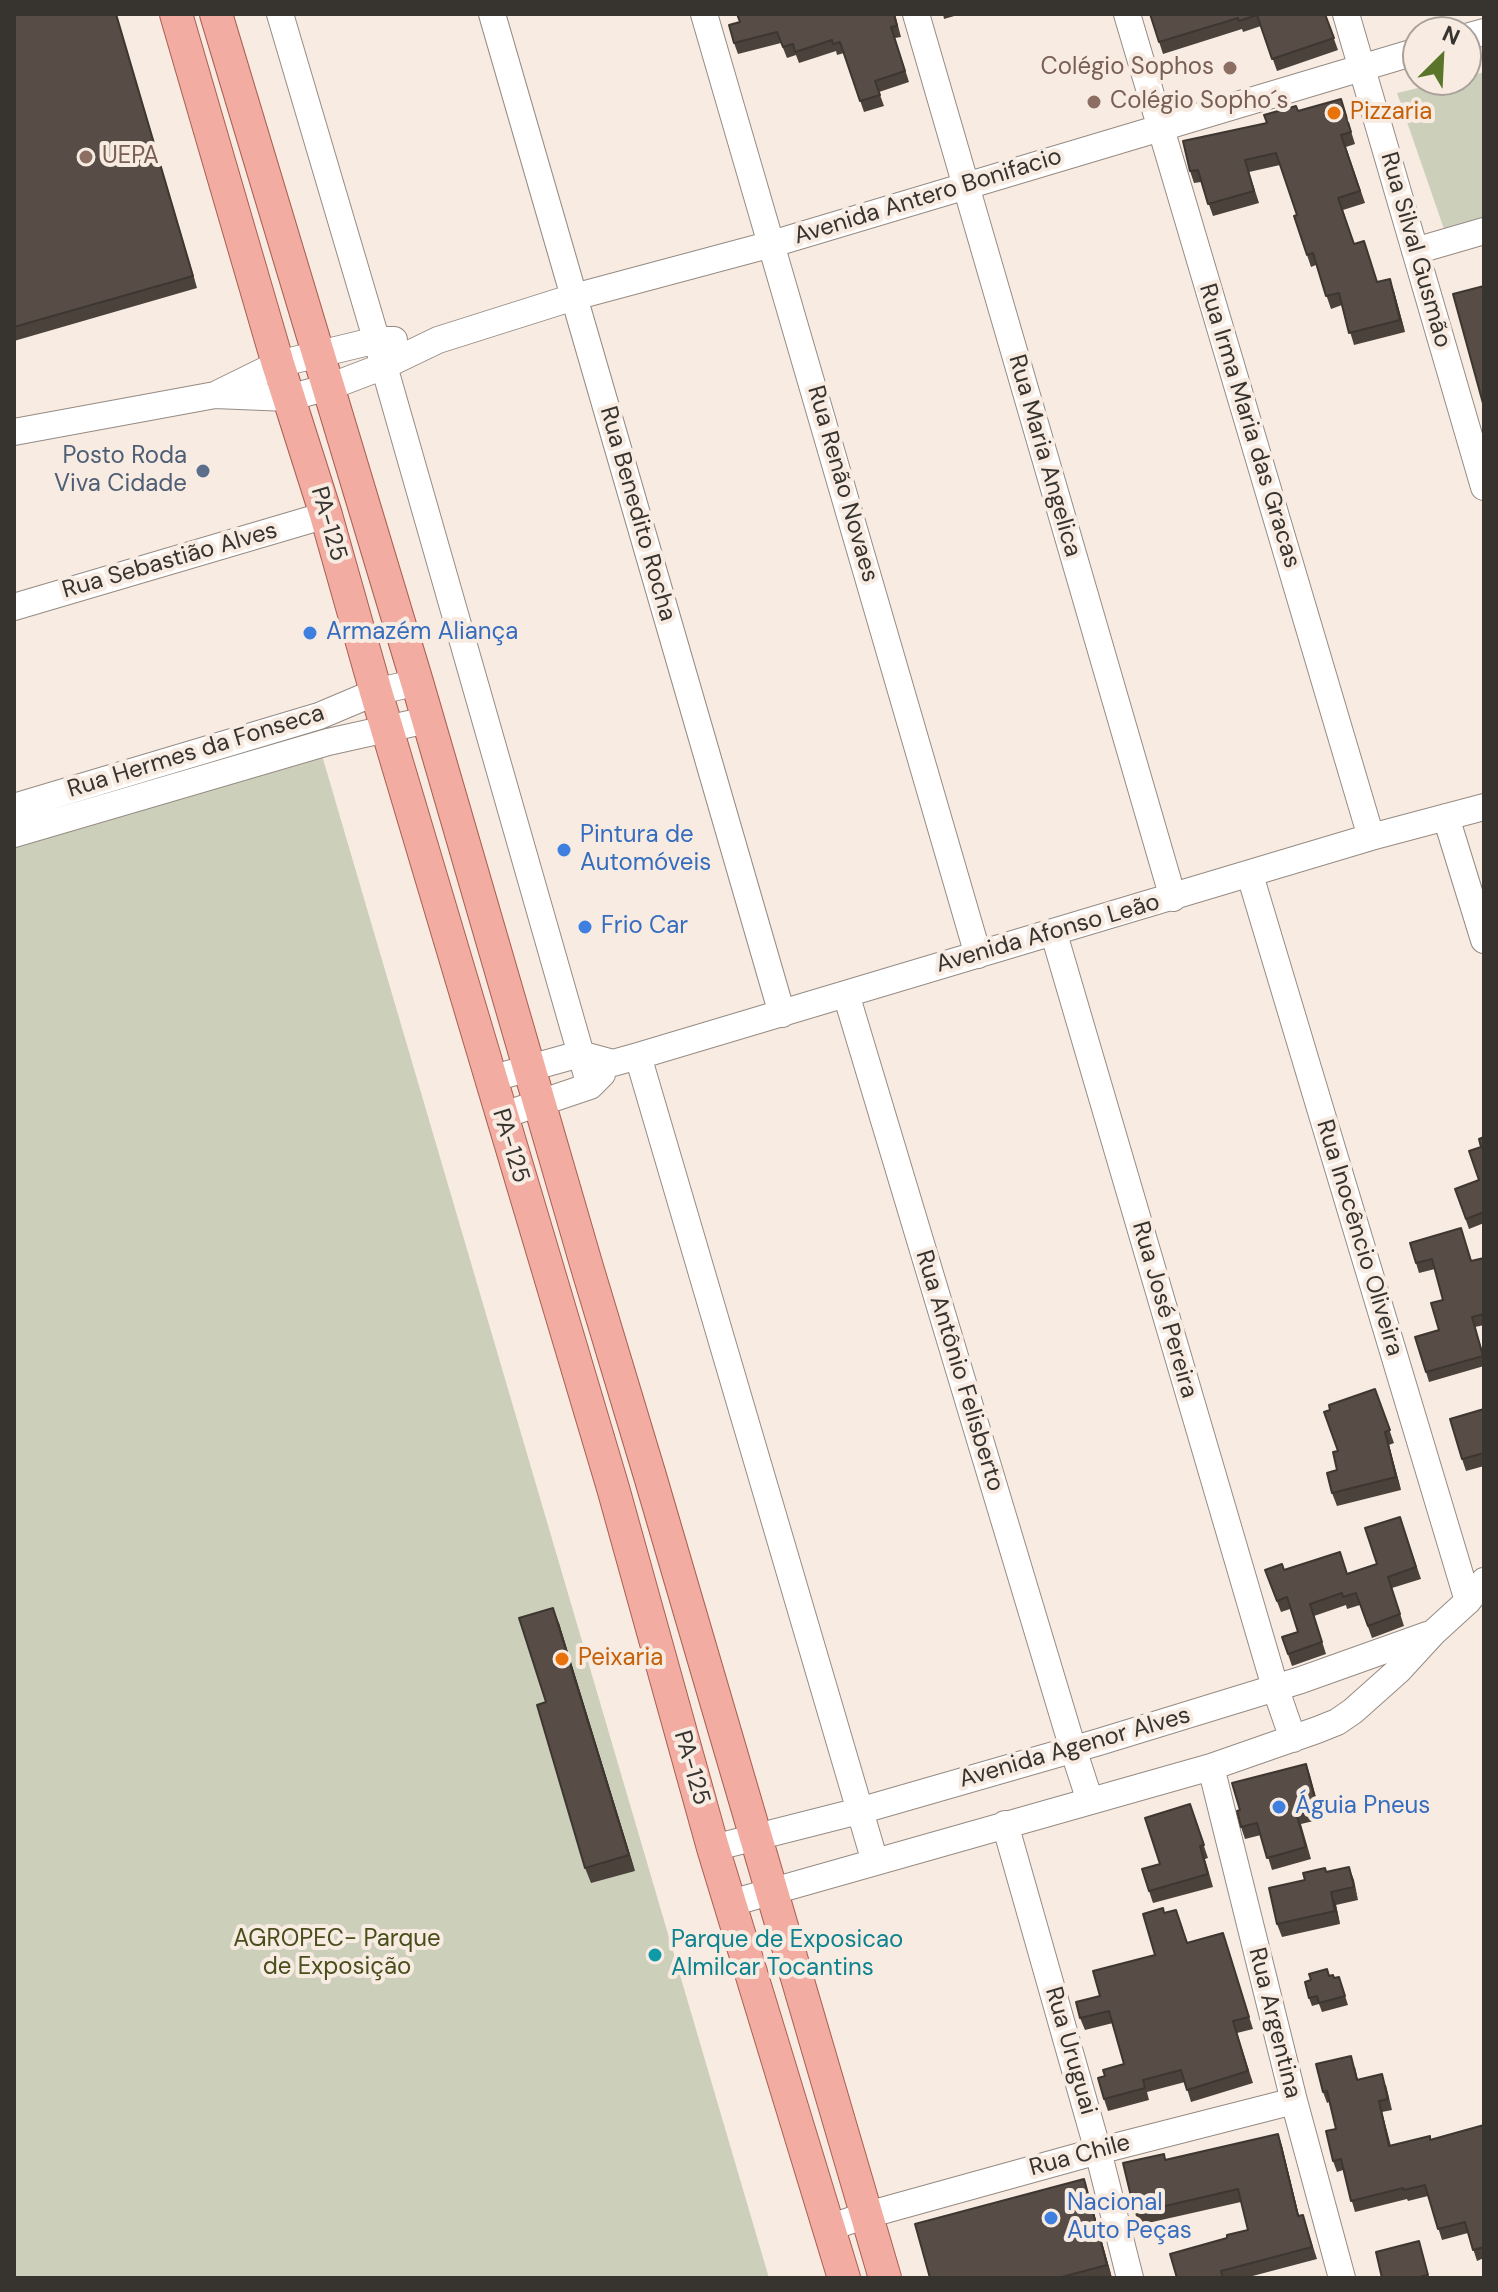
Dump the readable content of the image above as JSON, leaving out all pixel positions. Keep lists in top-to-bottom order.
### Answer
{
  "streets": {
    "main road": ["PA-125"],
    "street": [
      "Avenida Antero Bonifacio",
      "Rua Silval Gusmão",
      "Rua Irma Maria das Gracas",
      "Rua Maria Angelica",
      "Rua Renão Novaes",
      "Rua Benedito Rocha",
      "Rua Sebastião Alves",
      "Rua Hermes da Fonseca",
      "Avenida Afonso Leão",
      "Rua Inocêncio Oliveira",
      "Rua José Pereira",
      "Rua Antônio Felisberto",
      "Avenida Agenor Alves",
      "Rua Argentina",
      "Rua Uruguai",
      "Rua Chile"
    ]
  },
  "crossings": [
    ["Avenida Antero Bonifacio", "Rua Silval Gusmão"],
    ["Avenida Antero Bonifacio", "Rua Irma Maria das Gracas"],
    ["Avenida Antero Bonifacio", "Rua Maria Angelica"],
    ["Avenida Antero Bonifacio", "Rua Renão Novaes"],
    ["Avenida Antero Bonifacio", "Rua Benedito Rocha"],
    ["Avenida Antero Bonifacio", "PA-125"],
    ["Rua Irma Maria das Gracas", "Avenida Afonso Leão"],
    ["Rua Maria Angelica", "Avenida Afonso Leão"],
    ["Rua Renão Novaes", "Avenida Afonso Leão"],
    ["Rua Benedito Rocha", "Avenida Afonso Leão"],
    ["PA-125", "Rua Sebastião Alves"],
    ["PA-125", "Rua Hermes da Fonseca"],
    ["PA-125", "Avenida Afonso Leão"],
    ["PA-125", "Avenida Agenor Alves"],
    ["PA-125", "Rua Chile"],
    ["Avenida Afonso Leão", "Rua Inocêncio Oliveira"],
    ["Avenida Afonso Leão", "Rua José Pereira"],
    ["Avenida Afonso Leão", "Rua Antônio Felisberto"],
    ["Rua José Pereira", "Avenida Agenor Alves"],
    ["Rua Antônio Felisberto", "Avenida Agenor Alves"],
    ["Rua Argentina", "Rua Chile"],
    ["Rua Uruguai", "Rua Chile"]
  ],
  "parks": ["AGROPEC- Parque de Exposição"],
  "places": [
    "Colégio Sophos",
    "Colégio Sopho´s",
    "Pizzaria",
    "UEPA",
    "Posto Roda Viva Cidade",
    "Armazém Aliança",
    "Pintura de Automóveis",
    "Frio Car",
    "Peixaria",
    "Águia Pneus",
    "Parque de Exposicao Almilcar Tocantins",
    "Nacional Auto Peças"
  ],
  "north": "top right"
}
